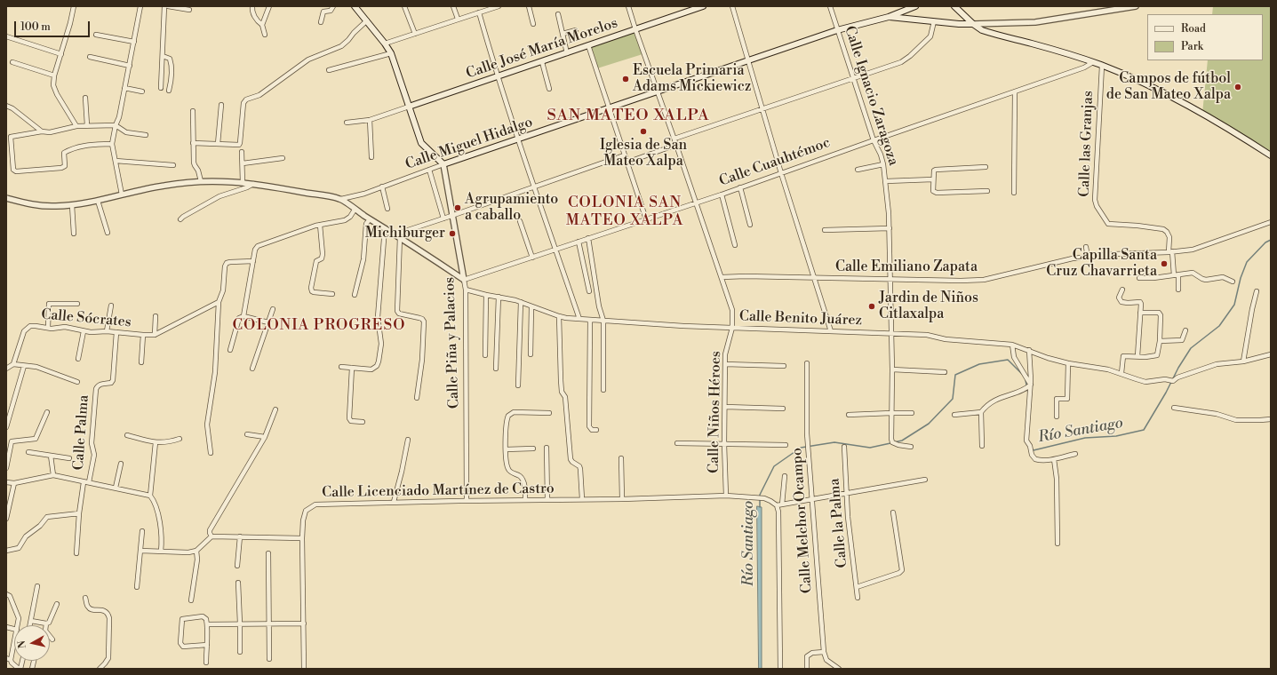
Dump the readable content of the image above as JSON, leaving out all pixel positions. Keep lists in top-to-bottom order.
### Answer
{
  "streets": {
    "main road": ["Calle José María Morelos", "Calle Miguel Hidalgo"],
    "street": [
      "Calle Ignacio Zaragoza",
      "Calle las Granjas",
      "Calle Cuauhtémoc",
      "Calle Emiliano Zapata",
      "Calle Sócrates",
      "Calle Benito Juárez",
      "Calle Piña y Palacios",
      "Calle Niños Héroes",
      "Calle Palma",
      "Calle Licenciado Martínez de Castro",
      "Calle Melchor Ocampo",
      "Calle la Palma"
    ]
  },
  "crossings": [
    ["Calle José María Morelos", "Calle Niños Héroes"],
    ["Calle Ignacio Zaragoza", "Calle Miguel Hidalgo"],
    ["Calle Ignacio Zaragoza", "Calle Cuauhtémoc"],
    ["Calle Ignacio Zaragoza", "Calle Emiliano Zapata"],
    ["Calle Ignacio Zaragoza", "Calle Benito Juárez"],
    ["Calle Miguel Hidalgo", "Calle Piña y Palacios"],
    ["Calle Miguel Hidalgo", "Calle Niños Héroes"],
    ["Calle las Granjas", "Calle Emiliano Zapata"],
    ["Calle Cuauhtémoc", "Calle Piña y Palacios"],
    ["Calle Cuauhtémoc", "Calle Niños Héroes"],
    ["Calle Emiliano Zapata", "Calle Niños Héroes"],
    ["Calle Sócrates", "Calle Palma"],
    ["Calle Benito Juárez", "Calle Piña y Palacios"],
    ["Calle Benito Juárez", "Calle Niños Héroes"],
    ["Calle Piña y Palacios", "Calle Licenciado Martínez de Castro"],
    ["Calle Niños Héroes", "Calle Licenciado Martínez de Castro"]
  ],
  "districts": ["SAN MATEO XALPA", "COLONIA SAN MATEO XALPA", "COLONIA PROGRESO"],
  "water": ["Río Santiago"],
  "places": [
    "Escuela Primaria Adams Mickiewicz",
    "Campos de fútbol de San Mateo Xalpa",
    "Iglesia de San Mateo Xalpa",
    "Agrupamiento a caballo",
    "Michiburger",
    "Capilla Santa Cruz Chavarrieta",
    "Jardin de Niños Citlaxalpa"
  ],
  "legend": ["Road", "Park"],
  "scale_bar": "100 m",
  "north": "left"
}
